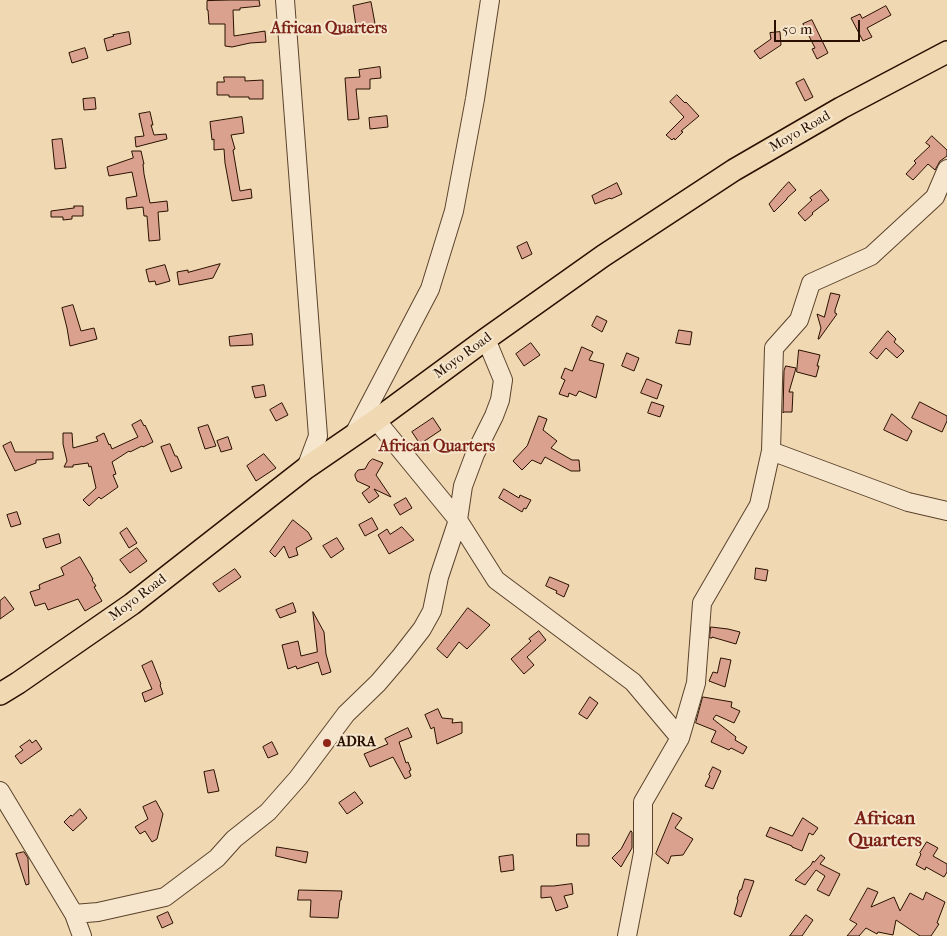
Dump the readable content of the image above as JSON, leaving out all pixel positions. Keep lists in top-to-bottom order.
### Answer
{
  "streets": {
    "main road": ["Moyo Road"]
  },
  "districts": ["African Quarters", "African Quarters", "African Quarters"],
  "places": ["ADRA"],
  "scale_bar": "50 m"
}
